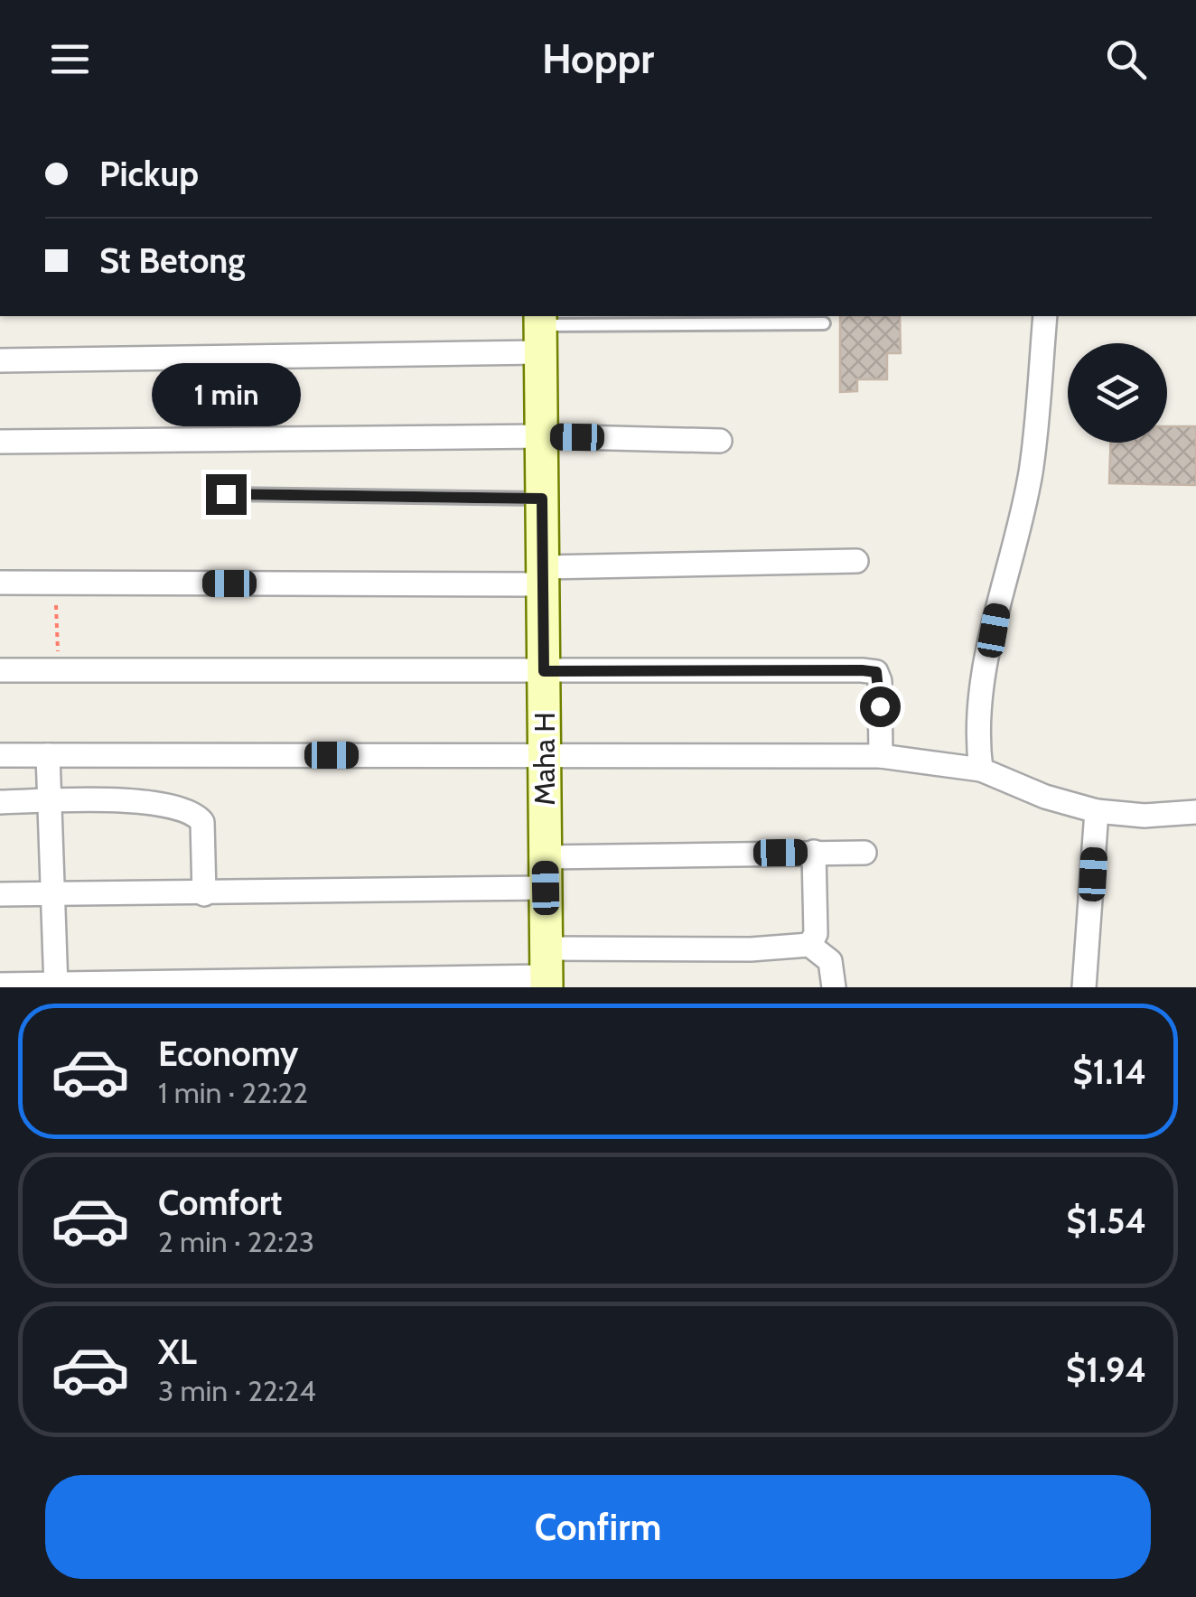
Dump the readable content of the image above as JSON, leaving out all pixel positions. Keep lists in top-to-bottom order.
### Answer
{
  "streets": {
    "street": ["Maha H"]
  },
  "page": {
    "header": "Hoppr",
    "banner": ["Pickup", "St Betong"],
    "bubble": "1 min",
    "list": [
      {
        "name": "Economy",
        "note": "1 min · 22:22",
        "value": "$1.14"
      },
      {
        "name": "Comfort",
        "note": "2 min · 22:23",
        "value": "$1.54"
      },
      {
        "name": "XL",
        "note": "3 min · 22:24",
        "value": "$1.94"
      }
    ],
    "buttons": "Confirm"
  }
}
